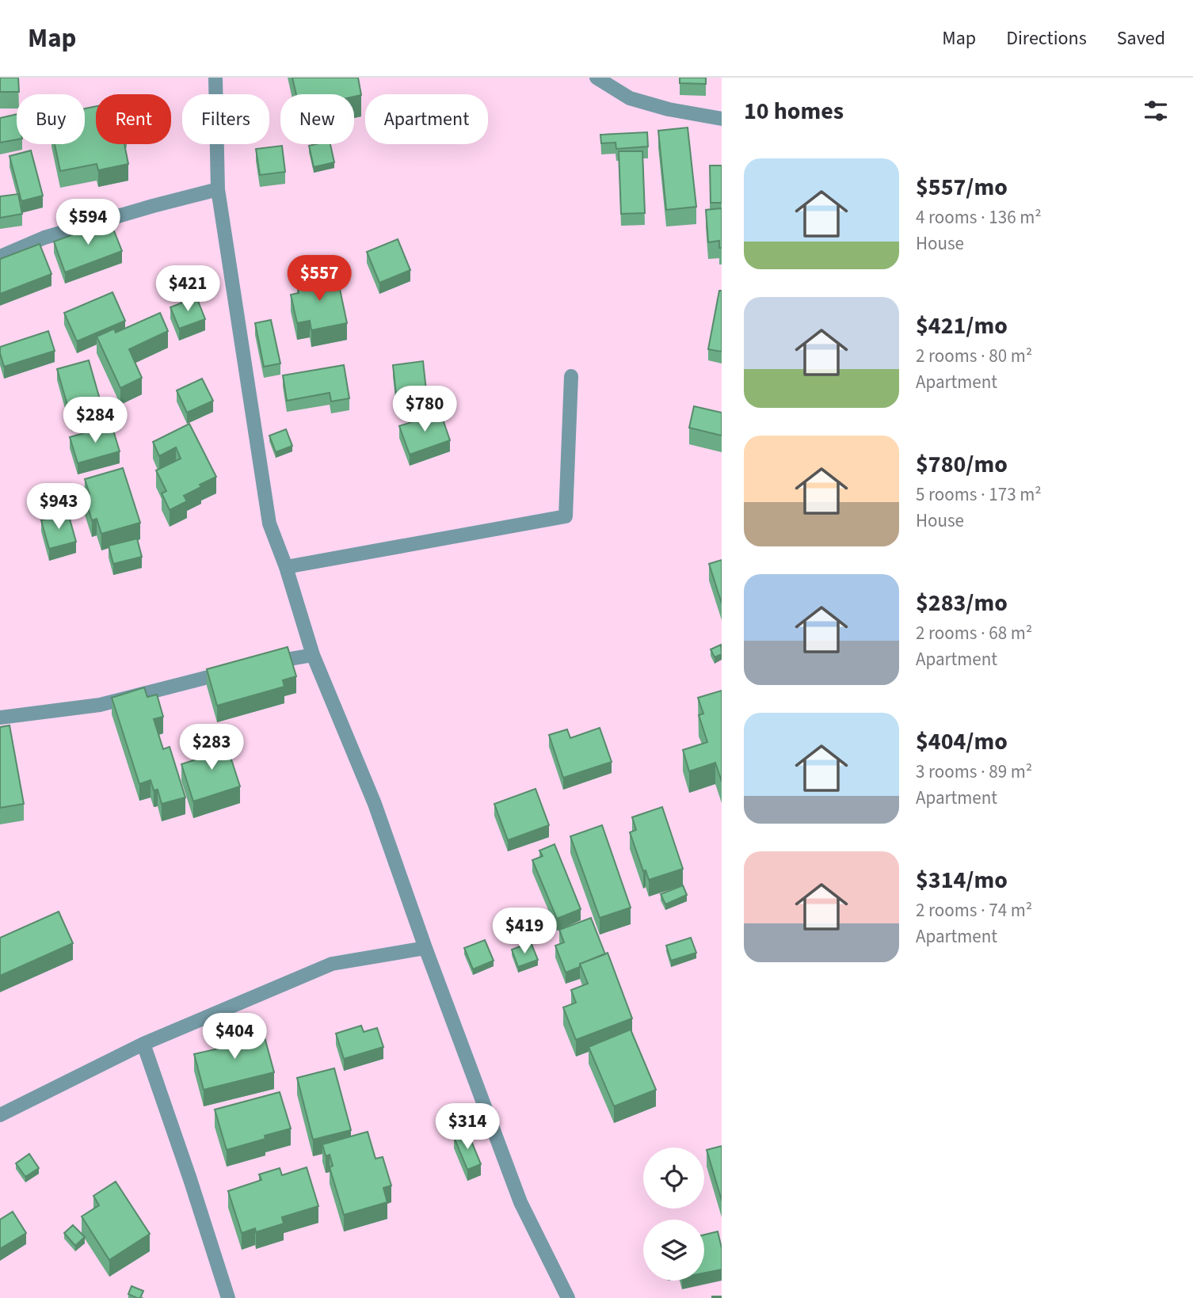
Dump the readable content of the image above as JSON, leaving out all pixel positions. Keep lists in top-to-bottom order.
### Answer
{
  "page": {
    "header": "Map",
    "nav": ["Map", "Directions", "Saved"],
    "heading": "10 homes",
    "chip": [
      "Buy",
      "Rent",
      "Filters",
      "New",
      "Apartment"
    ],
    "list": [
      {
        "name": "$557/mo",
        "note": "4 rooms · 136 m² · House"
      },
      {
        "name": "$421/mo",
        "note": "2 rooms · 80 m² · Apartment"
      },
      {
        "name": "$780/mo",
        "note": "5 rooms · 173 m² · House"
      },
      {
        "name": "$283/mo",
        "note": "2 rooms · 68 m² · Apartment"
      },
      {
        "name": "$404/mo",
        "note": "3 rooms · 89 m² · Apartment"
      },
      {
        "name": "$314/mo",
        "note": "2 rooms · 74 m² · Apartment"
      }
    ],
    "price": [
      "$594",
      "$557",
      "$421",
      "$780",
      "$284",
      "$943",
      "$283",
      "$419",
      "$404",
      "$314"
    ]
  }
}
